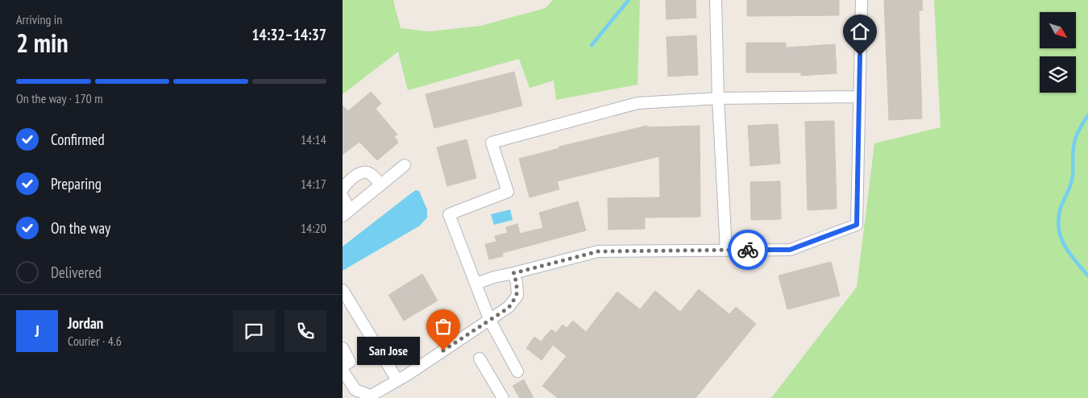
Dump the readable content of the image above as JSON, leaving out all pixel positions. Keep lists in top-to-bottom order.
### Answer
{
  "places": ["San Jose"],
  "north": "bottom right",
  "page": {
    "heading": ["2 min", "Arriving in", "14:32–14:37"],
    "panel": ["Jordan", "Courier · 4.6"],
    "bar": "On the way · 170 m",
    "list": [
      ["Confirmed", "14:14"],
      ["Preparing", "14:17"],
      ["On the way", "14:20"],
      "Delivered"
    ],
    "round": "J",
    "bubble": "San Jose"
  }
}
